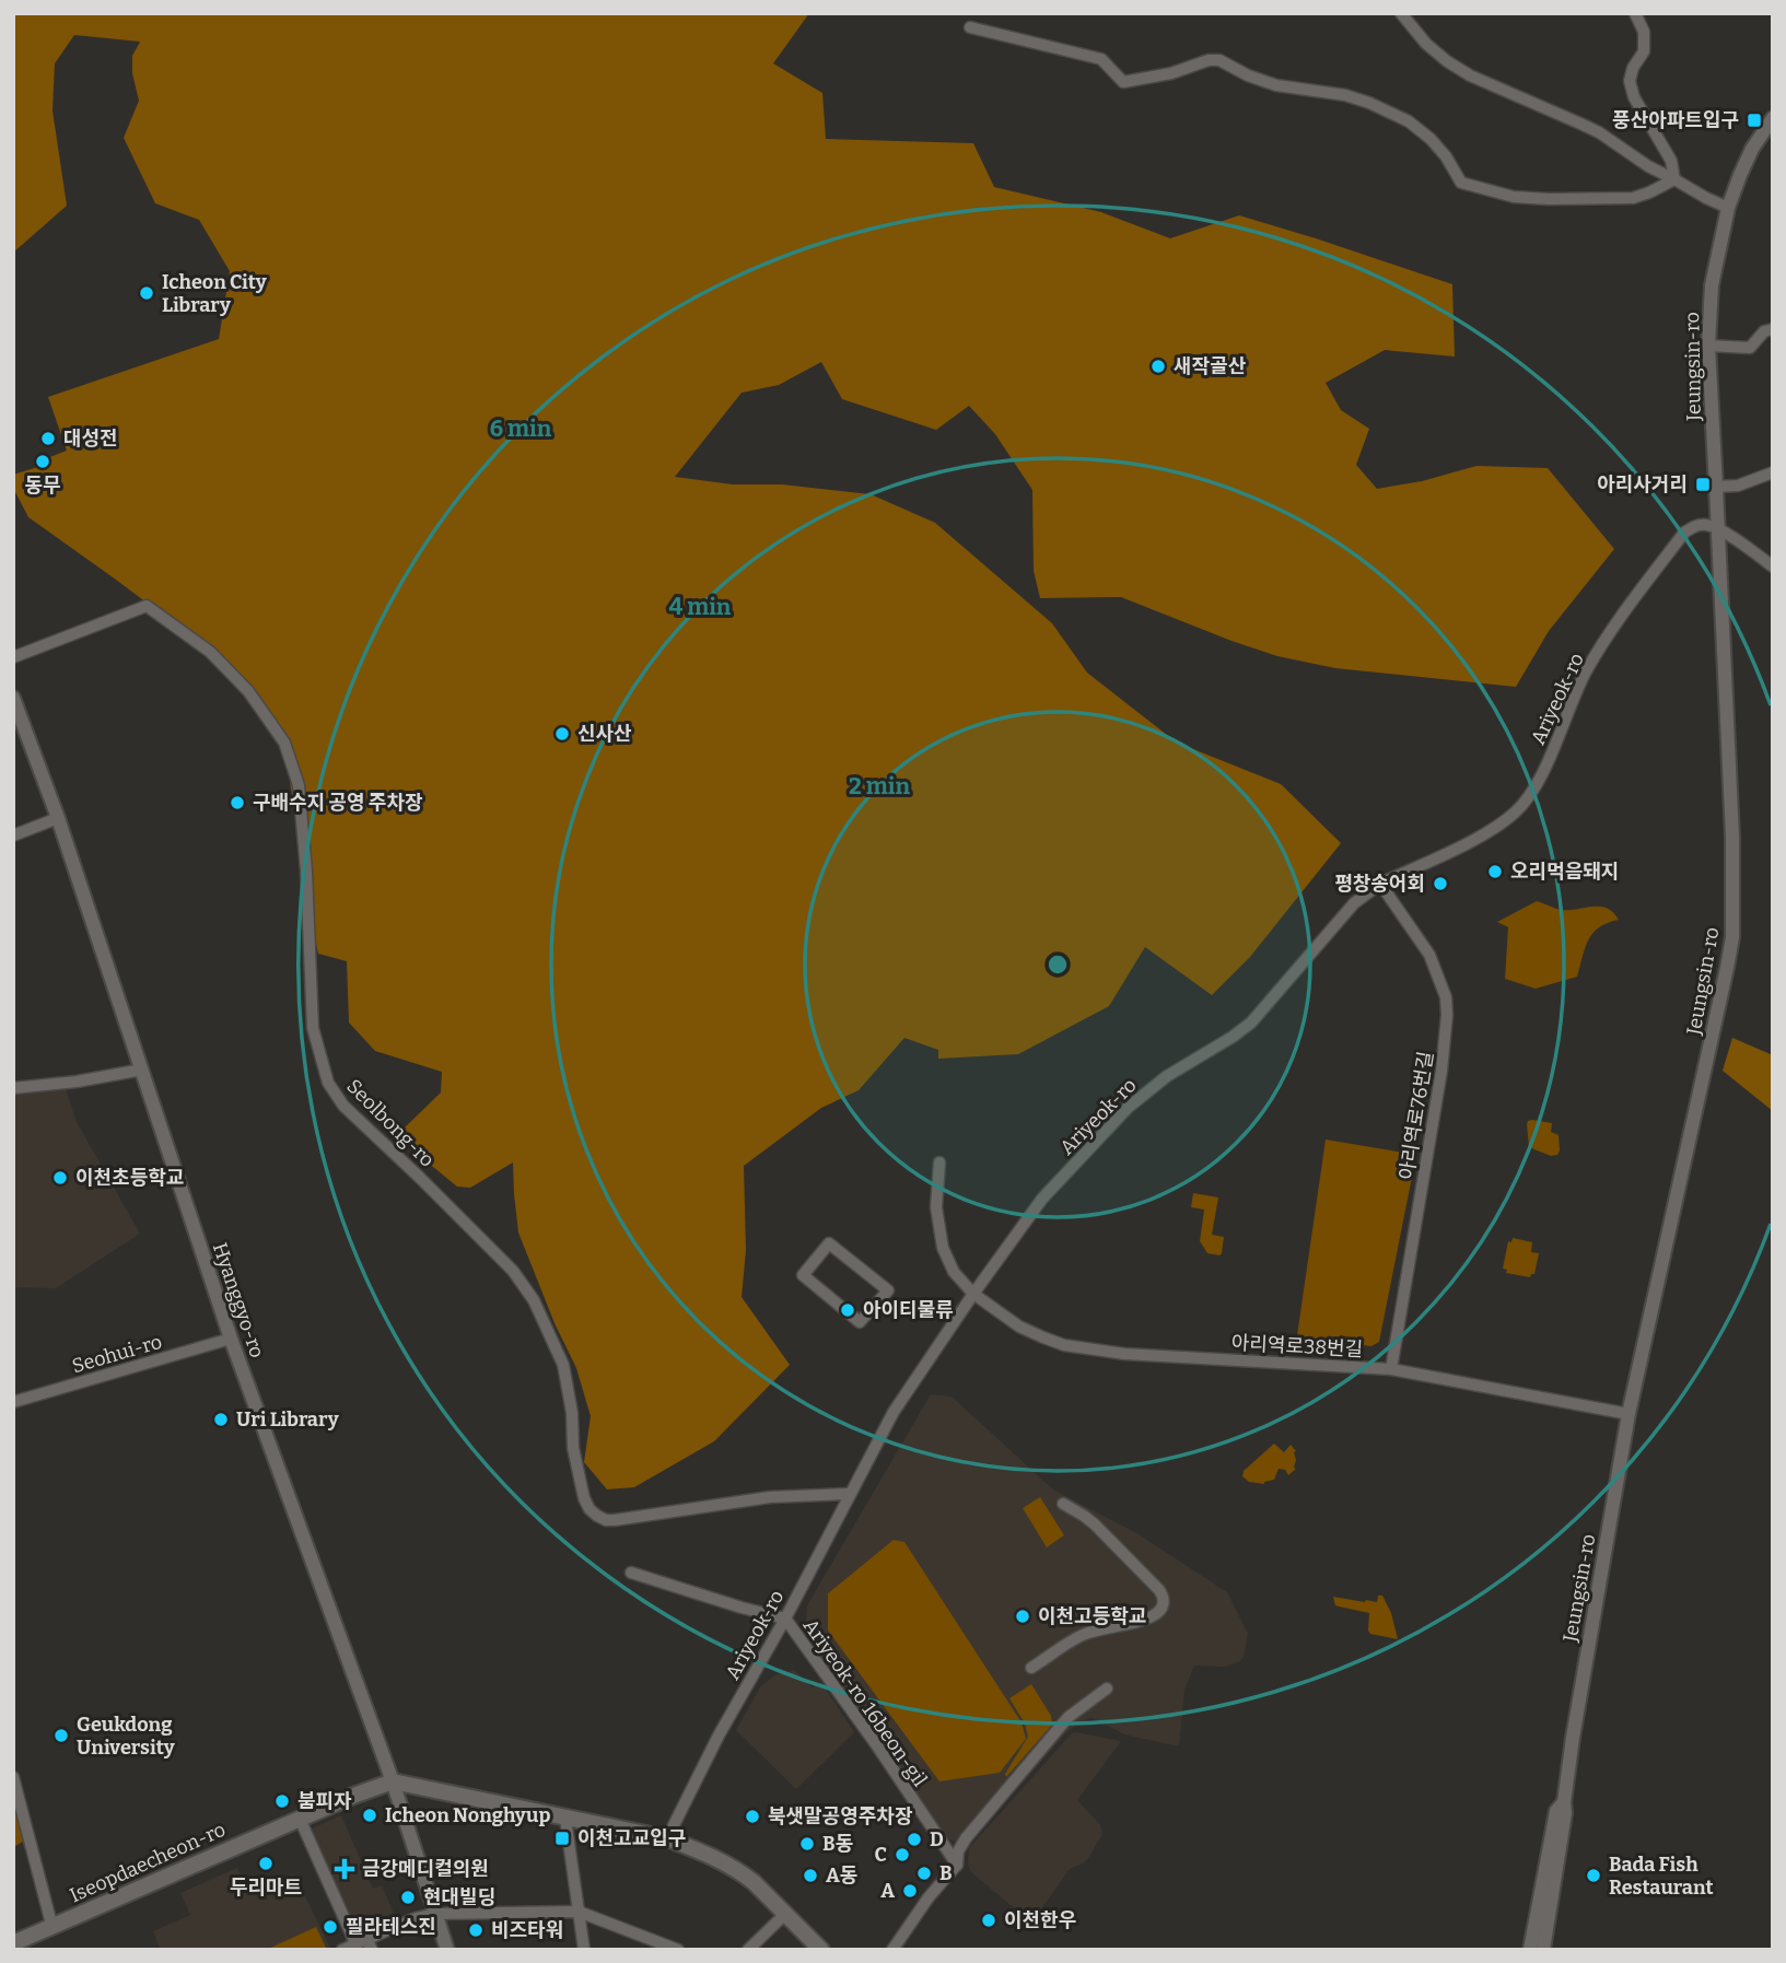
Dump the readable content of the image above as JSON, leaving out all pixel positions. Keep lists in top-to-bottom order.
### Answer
{
  "streets": {
    "main road": ["Iseopdaecheon-ro"],
    "street": [
      "Jeungsin-ro",
      "Ariyeok-ro",
      "아리역로76번길",
      "Seolbong-ro",
      "Hyanggyo-ro",
      "아리역로38번길",
      "Seohui-ro",
      "Ariyeok-ro 16beon-gil"
    ]
  },
  "crossings": [
    ["Jeungsin-ro", "Ariyeok-ro"],
    ["Jeungsin-ro", "아리역로38번길"],
    ["Ariyeok-ro", "아리역로76번길"],
    ["Ariyeok-ro", "Seolbong-ro"],
    ["Ariyeok-ro", "아리역로38번길"],
    ["Ariyeok-ro", "Ariyeok-ro 16beon-gil"],
    ["아리역로76번길", "아리역로38번길"],
    ["Hyanggyo-ro", "Seohui-ro"],
    ["Hyanggyo-ro", "Iseopdaecheon-ro"]
  ],
  "places": {
    "transit": ["풍산아파트입구", "아리사거리", "이천고교입구"],
    "other": [
      "Icheon City Library",
      "새작골산",
      "대성전",
      "동무",
      "신사산",
      "구배수지 공영 주차장",
      "오리먹음돼지",
      "평창송어회",
      "이천초등학교",
      "아이티물류",
      "Uri Library",
      "이천고등학교",
      "Geukdong University",
      "붐피자",
      "Icheon Nonghyup",
      "북샛말공영주차장",
      "D",
      "B동",
      "C",
      "두리마트",
      "B",
      "A동",
      "Bada Fish Restaurant",
      "A",
      "현대빌딩",
      "이천한우",
      "필라테스진",
      "비즈타워"
    ],
    "health": ["금강메디컬의원"]
  },
  "rings": ["6 min", "4 min", "2 min"]
}
